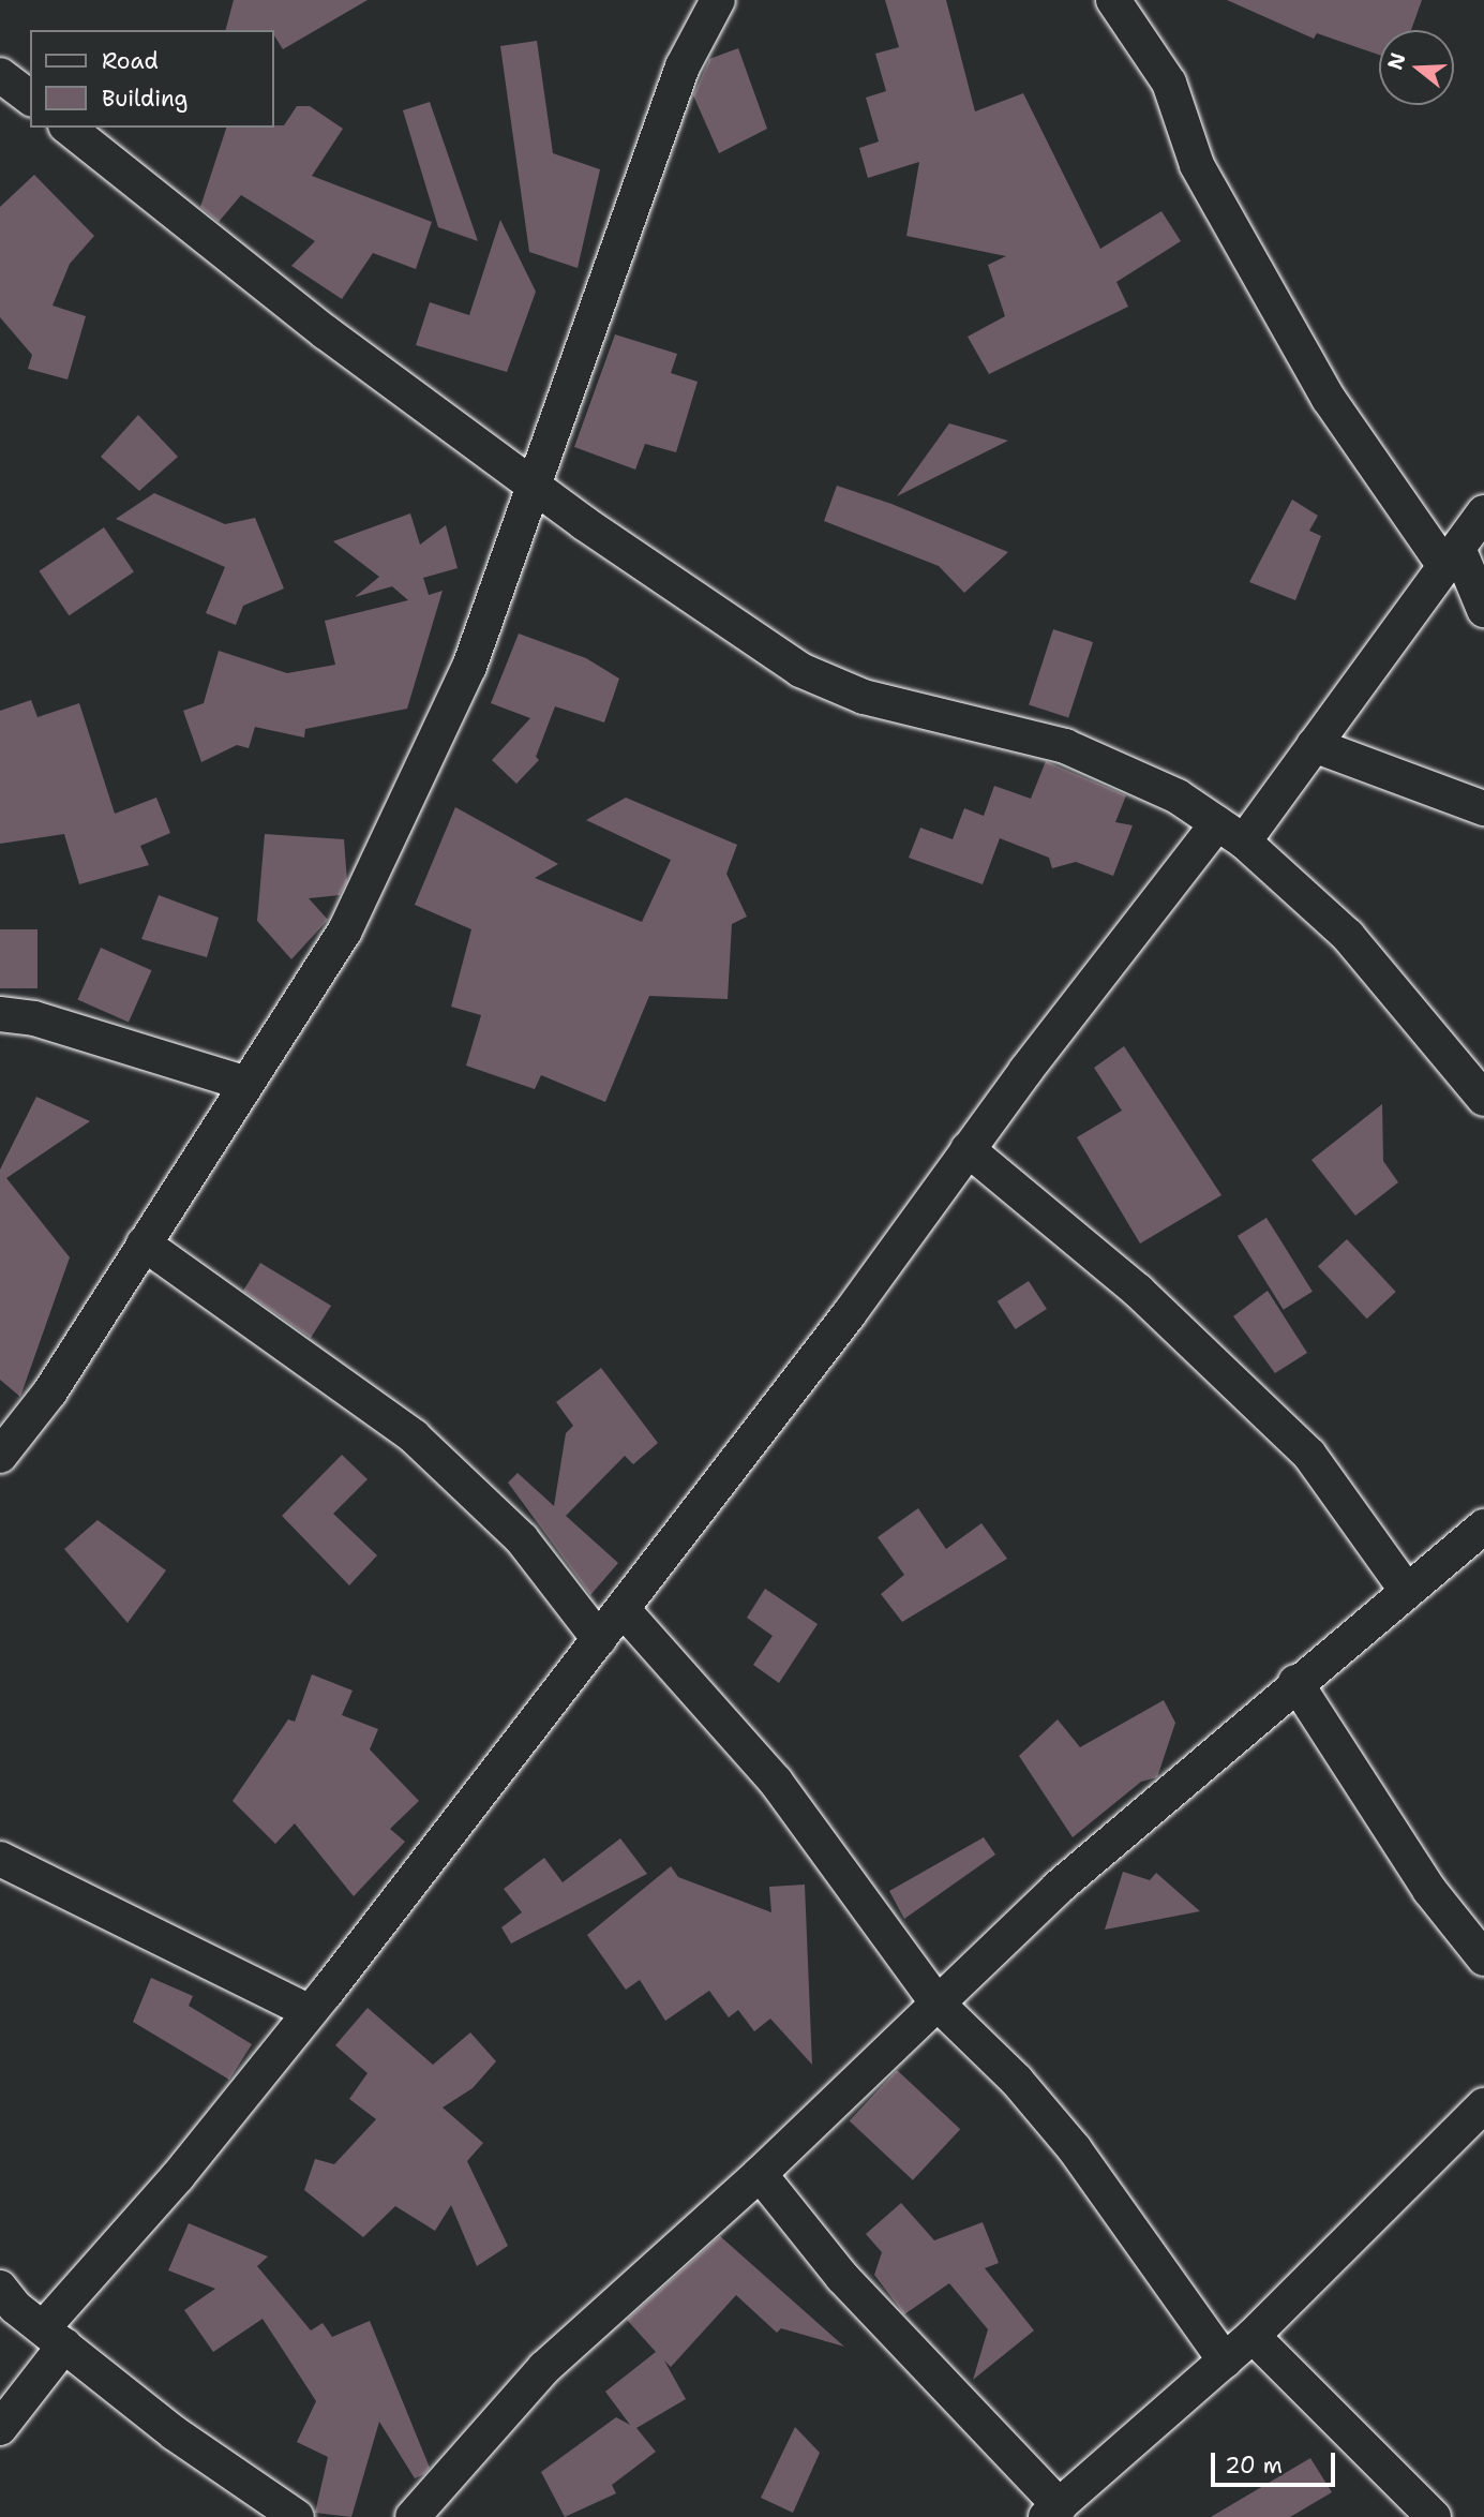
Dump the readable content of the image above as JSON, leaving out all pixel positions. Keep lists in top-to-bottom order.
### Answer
{
  "legend": ["Road", "Building"],
  "scale_bar": "20 m",
  "north": "left"
}
